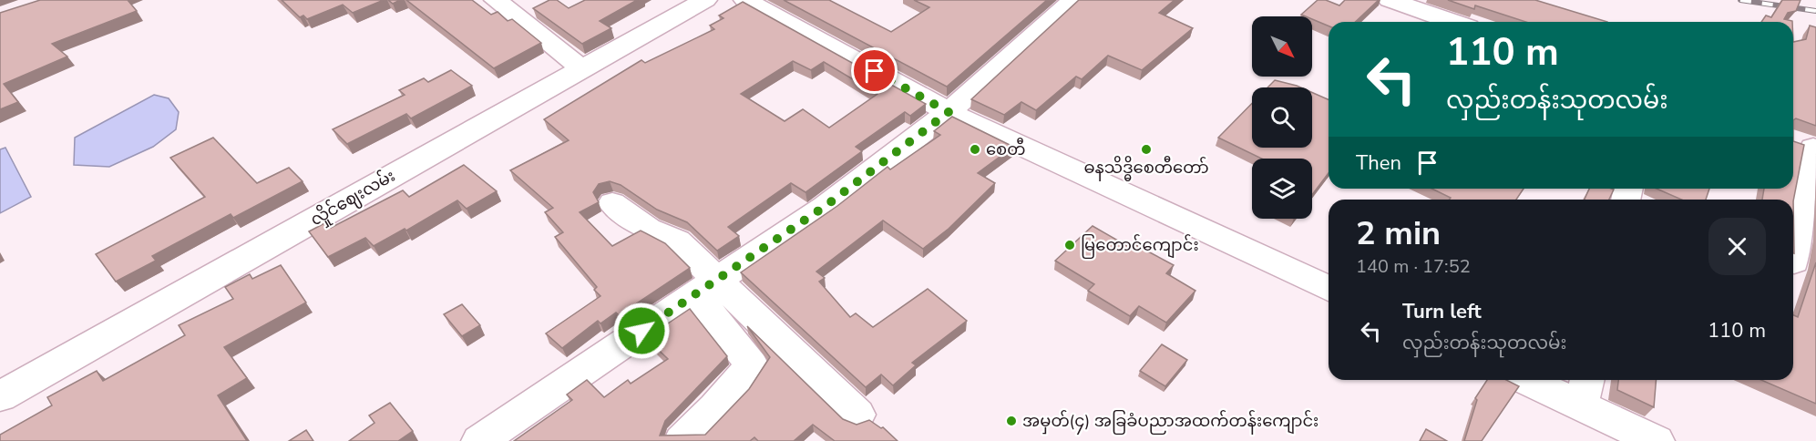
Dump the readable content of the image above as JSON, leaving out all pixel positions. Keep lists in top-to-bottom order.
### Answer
{
  "streets": {
    "street": ["လှိုင်ဈေးလမ်း"]
  },
  "places": [
    "စေတီ",
    "ဓနသိဒ္ဓိစေတီတော်",
    "မြတောင်ကျောင်း",
    "အမှတ်(၄) အခြခံပညာအထက်တန်းကျောင်း"
  ],
  "north": "bottom right",
  "page": {
    "turn": ["110 m", "လှည်းတန်းသုတလမ်း"],
    "then": "Then",
    "heading": ["2 min", "140 m · 17:52"],
    "list": [
      {
        "name": "Turn left",
        "note": "လှည်းတန်းသုတလမ်း",
        "value": "110 m"
      }
    ]
  }
}
